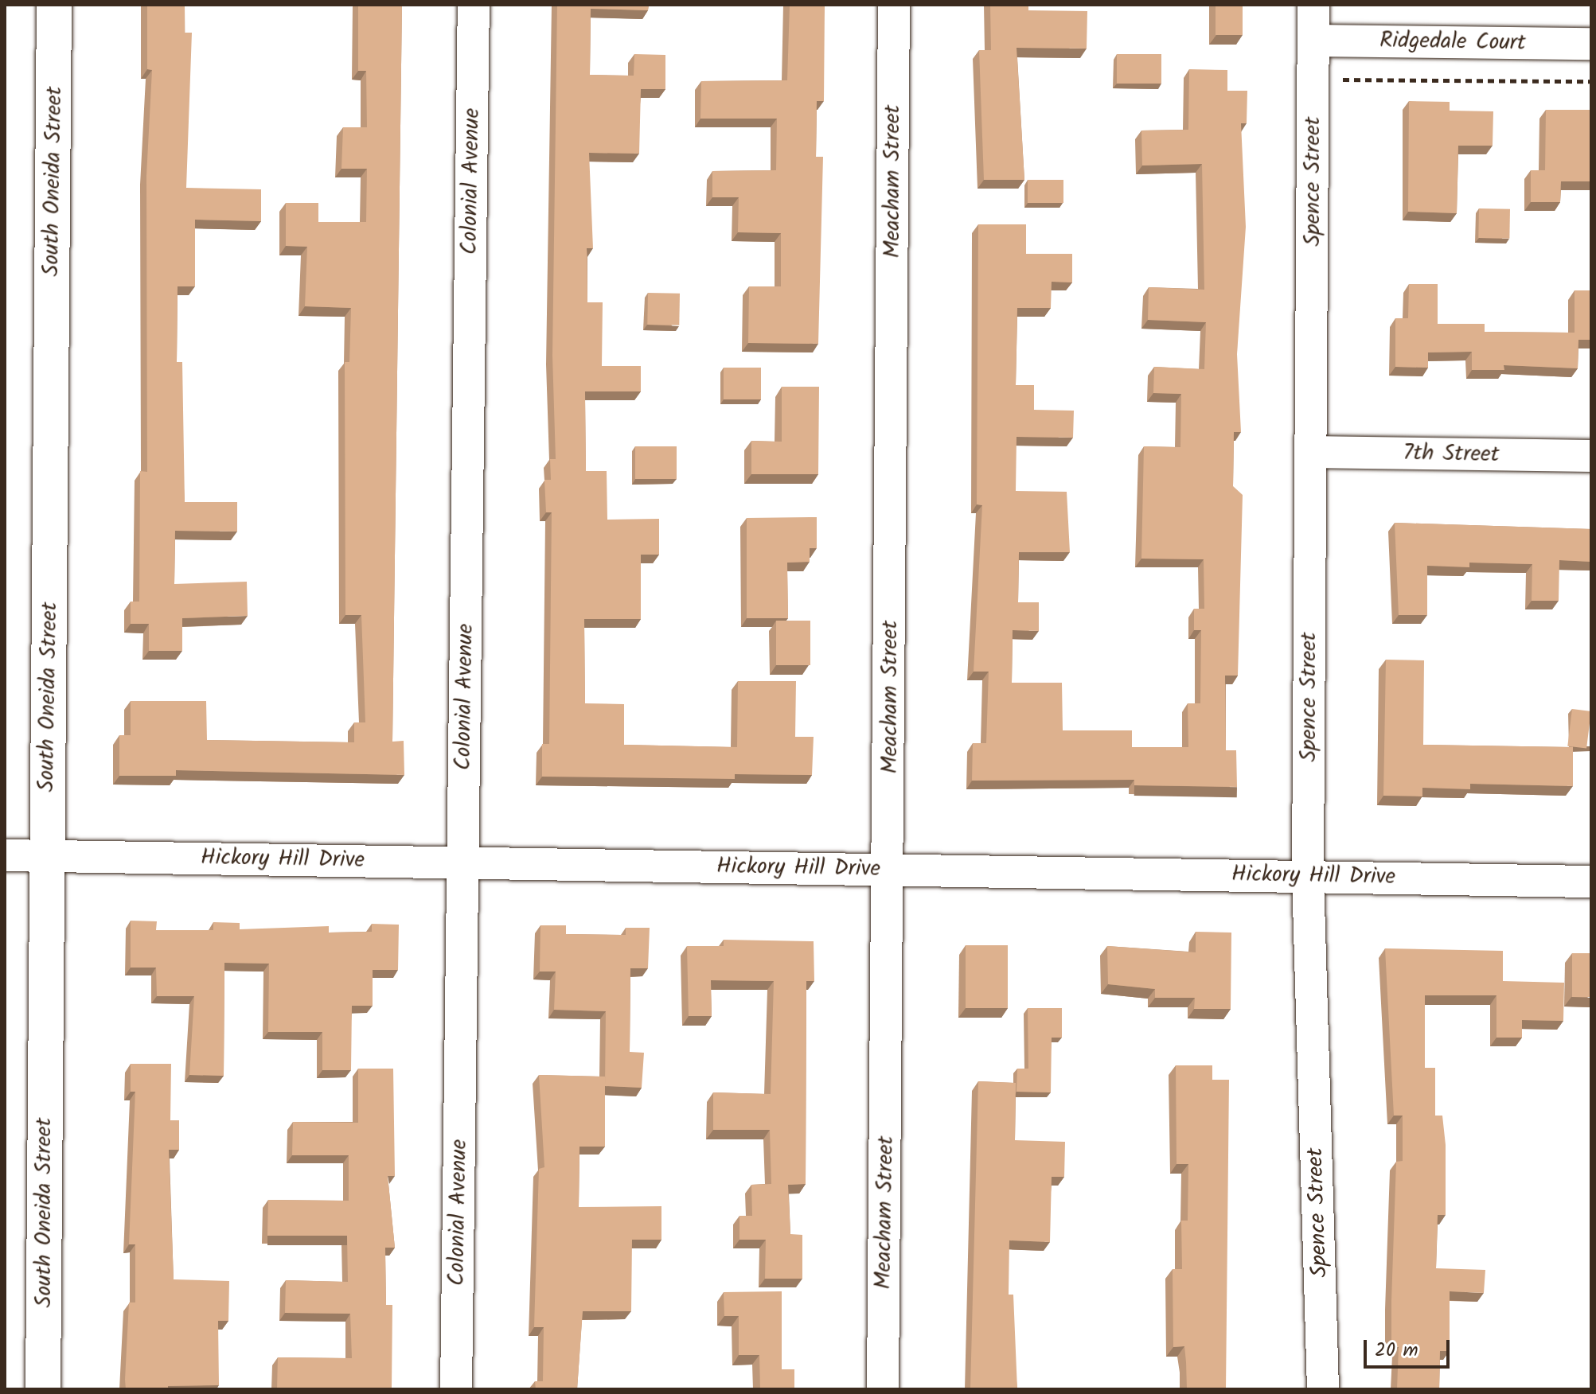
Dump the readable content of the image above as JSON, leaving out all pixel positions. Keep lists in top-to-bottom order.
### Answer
{
  "streets": {
    "street": [
      "Ridgedale Court",
      "South Oneida Street",
      "Colonial Avenue",
      "Meacham Street",
      "Spence Street",
      "7th Street",
      "Hickory Hill Drive"
    ]
  },
  "crossings": [
    ["Ridgedale Court", "Spence Street"],
    ["South Oneida Street", "Hickory Hill Drive"],
    ["Colonial Avenue", "Hickory Hill Drive"],
    ["Meacham Street", "Hickory Hill Drive"],
    ["Spence Street", "7th Street"],
    ["Spence Street", "Hickory Hill Drive"]
  ],
  "scale_bar": "20 m"
}
